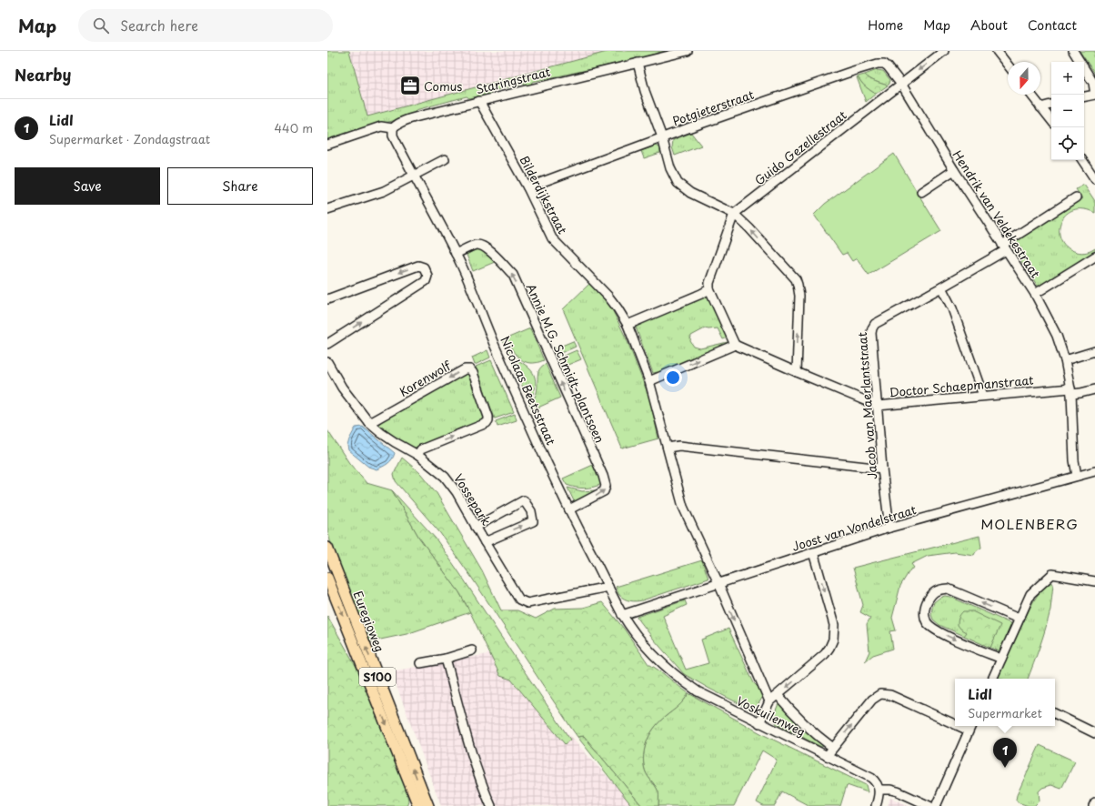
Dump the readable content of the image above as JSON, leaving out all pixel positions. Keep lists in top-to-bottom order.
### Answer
{
  "streets": {
    "main road": ["Euregioweg", "S100"],
    "street": [
      "Staringstraat",
      "Potgieterstraat",
      "Guido Gezellestraat",
      "Bilderdijkstraat",
      "Hendrik van Veldekestraat",
      "Annie M.G. Schmidt-plantsoen",
      "Korenwolf",
      "Doctor Schaepmanstraat",
      "Nicolaas Beetsstraat",
      "Jacob van Maerlantstraat",
      "Vossepark",
      "Joost van Vondelstraat",
      "Voskuilenweg"
    ]
  },
  "crossings": [
    ["Staringstraat", "Bilderdijkstraat"],
    ["Staringstraat", "Nicolaas Beetsstraat"],
    ["Potgieterstraat", "Guido Gezellestraat"],
    ["Potgieterstraat", "Bilderdijkstraat"],
    ["Potgieterstraat", "Hendrik van Veldekestraat"],
    ["Guido Gezellestraat", "Hendrik van Veldekestraat"],
    ["Bilderdijkstraat", "Joost van Vondelstraat"],
    ["Hendrik van Veldekestraat", "Doctor Schaepmanstraat"],
    ["Hendrik van Veldekestraat", "Jacob van Maerlantstraat"],
    ["Hendrik van Veldekestraat", "Joost van Vondelstraat"],
    ["Annie M.G. Schmidt-plantsoen", "Nicolaas Beetsstraat"],
    ["Korenwolf", "Vossepark"],
    ["Doctor Schaepmanstraat", "Jacob van Maerlantstraat"],
    ["Nicolaas Beetsstraat", "Vossepark"],
    ["Nicolaas Beetsstraat", "Joost van Vondelstraat"],
    ["Nicolaas Beetsstraat", "Voskuilenweg"],
    ["Jacob van Maerlantstraat", "Joost van Vondelstraat"],
    ["Joost van Vondelstraat", "Voskuilenweg"]
  ],
  "one_way": ["Annie M.G. Schmidt-plantsoen"],
  "districts": ["MOLENBERG"],
  "places": {
    "office": ["Comus"]
  },
  "north": "bottom",
  "page": {
    "header": "Map",
    "search": "Search here",
    "nav": [
      "Home",
      "Map",
      "About",
      "Contact"
    ],
    "heading": "Nearby",
    "map_buttons": ["+", "−"],
    "list": [
      {
        "mark": "1",
        "name": "Lidl",
        "note": "Supermarket · Zondagstraat",
        "value": "440 m"
      }
    ],
    "buttons": ["Save", "Share"],
    "popup": ["Lidl", "Supermarket"],
    "pins": "1"
  }
}
